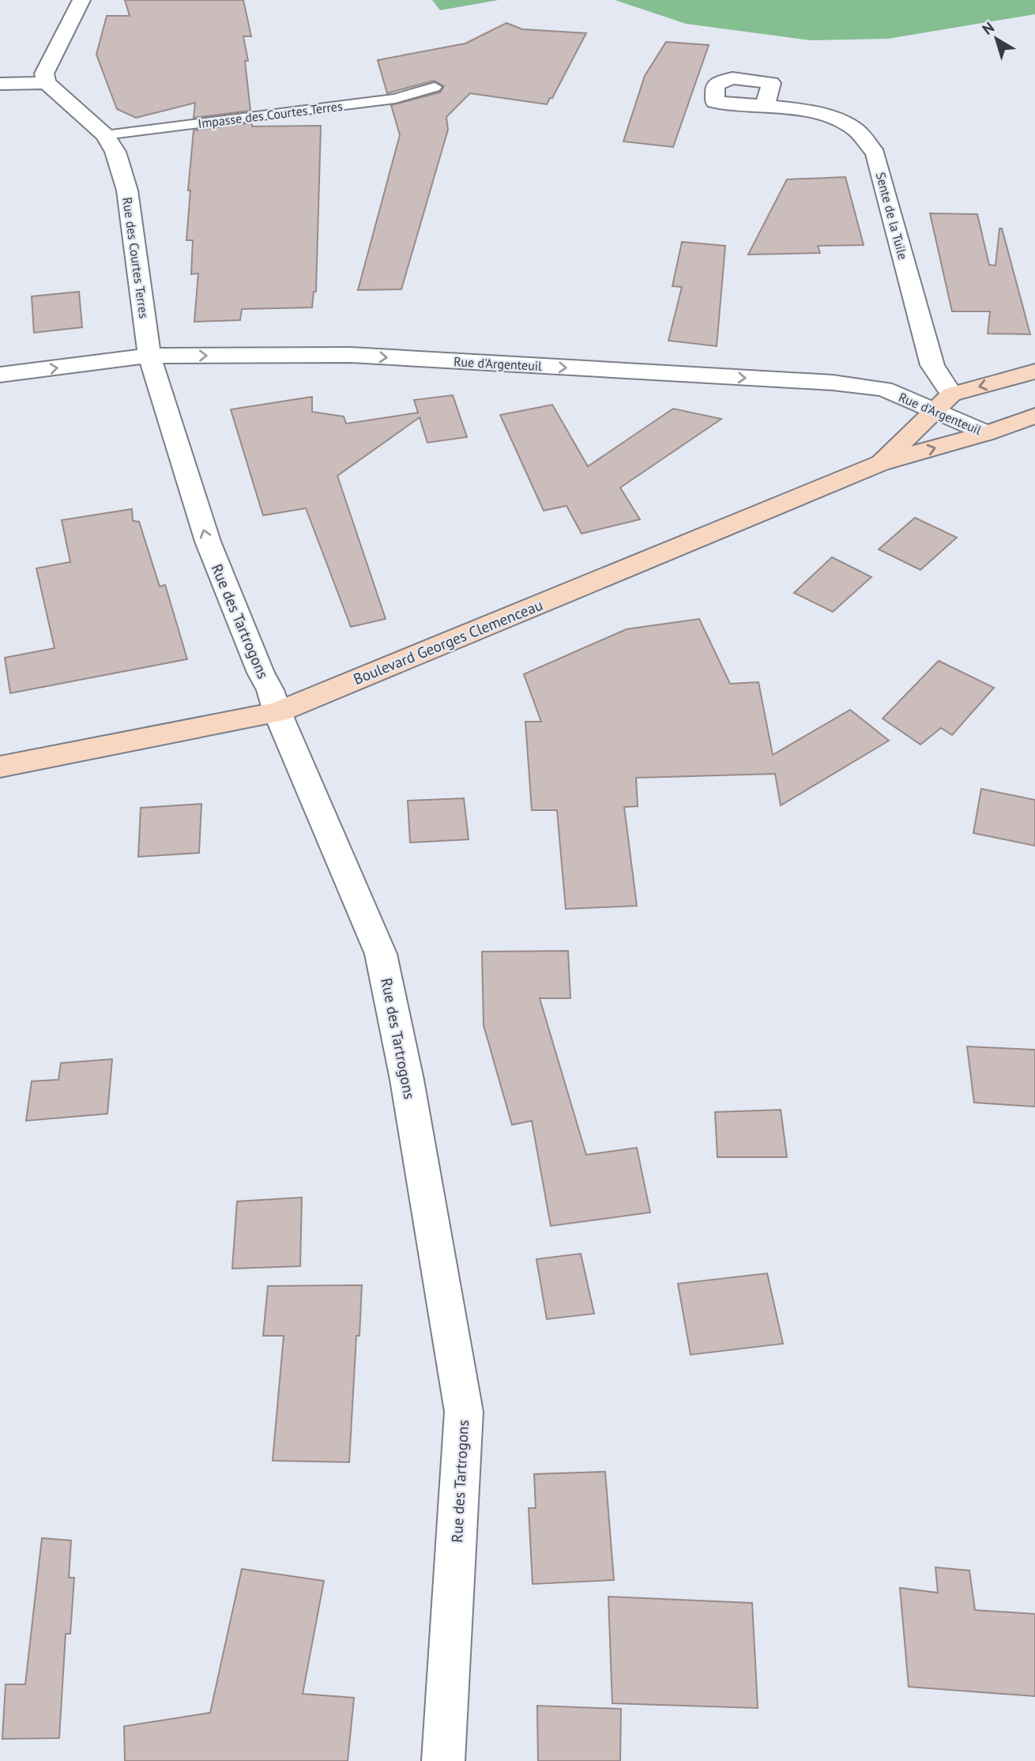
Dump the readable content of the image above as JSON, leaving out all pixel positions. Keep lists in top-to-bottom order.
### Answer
{
  "streets": {
    "street": [
      "Sente de la Tuile",
      "Rue des Courtes Terres",
      "Rue d'Argenteuil",
      "Rue des Tartrogons",
      "Boulevard Georges Clemenceau"
    ],
    "lane": ["Impasse des Courtes Terres"]
  },
  "crossings": [
    ["Impasse des Courtes Terres", "Rue des Courtes Terres"],
    ["Sente de la Tuile", "Rue d'Argenteuil"],
    ["Sente de la Tuile", "Boulevard Georges Clemenceau"],
    ["Rue des Courtes Terres", "Rue d'Argenteuil"],
    ["Rue des Courtes Terres", "Rue des Tartrogons"],
    ["Rue d'Argenteuil", "Rue des Tartrogons"],
    ["Rue d'Argenteuil", "Boulevard Georges Clemenceau"],
    ["Rue des Tartrogons", "Boulevard Georges Clemenceau"]
  ],
  "one_way": ["Rue d'Argenteuil"],
  "north": "top left"
}
